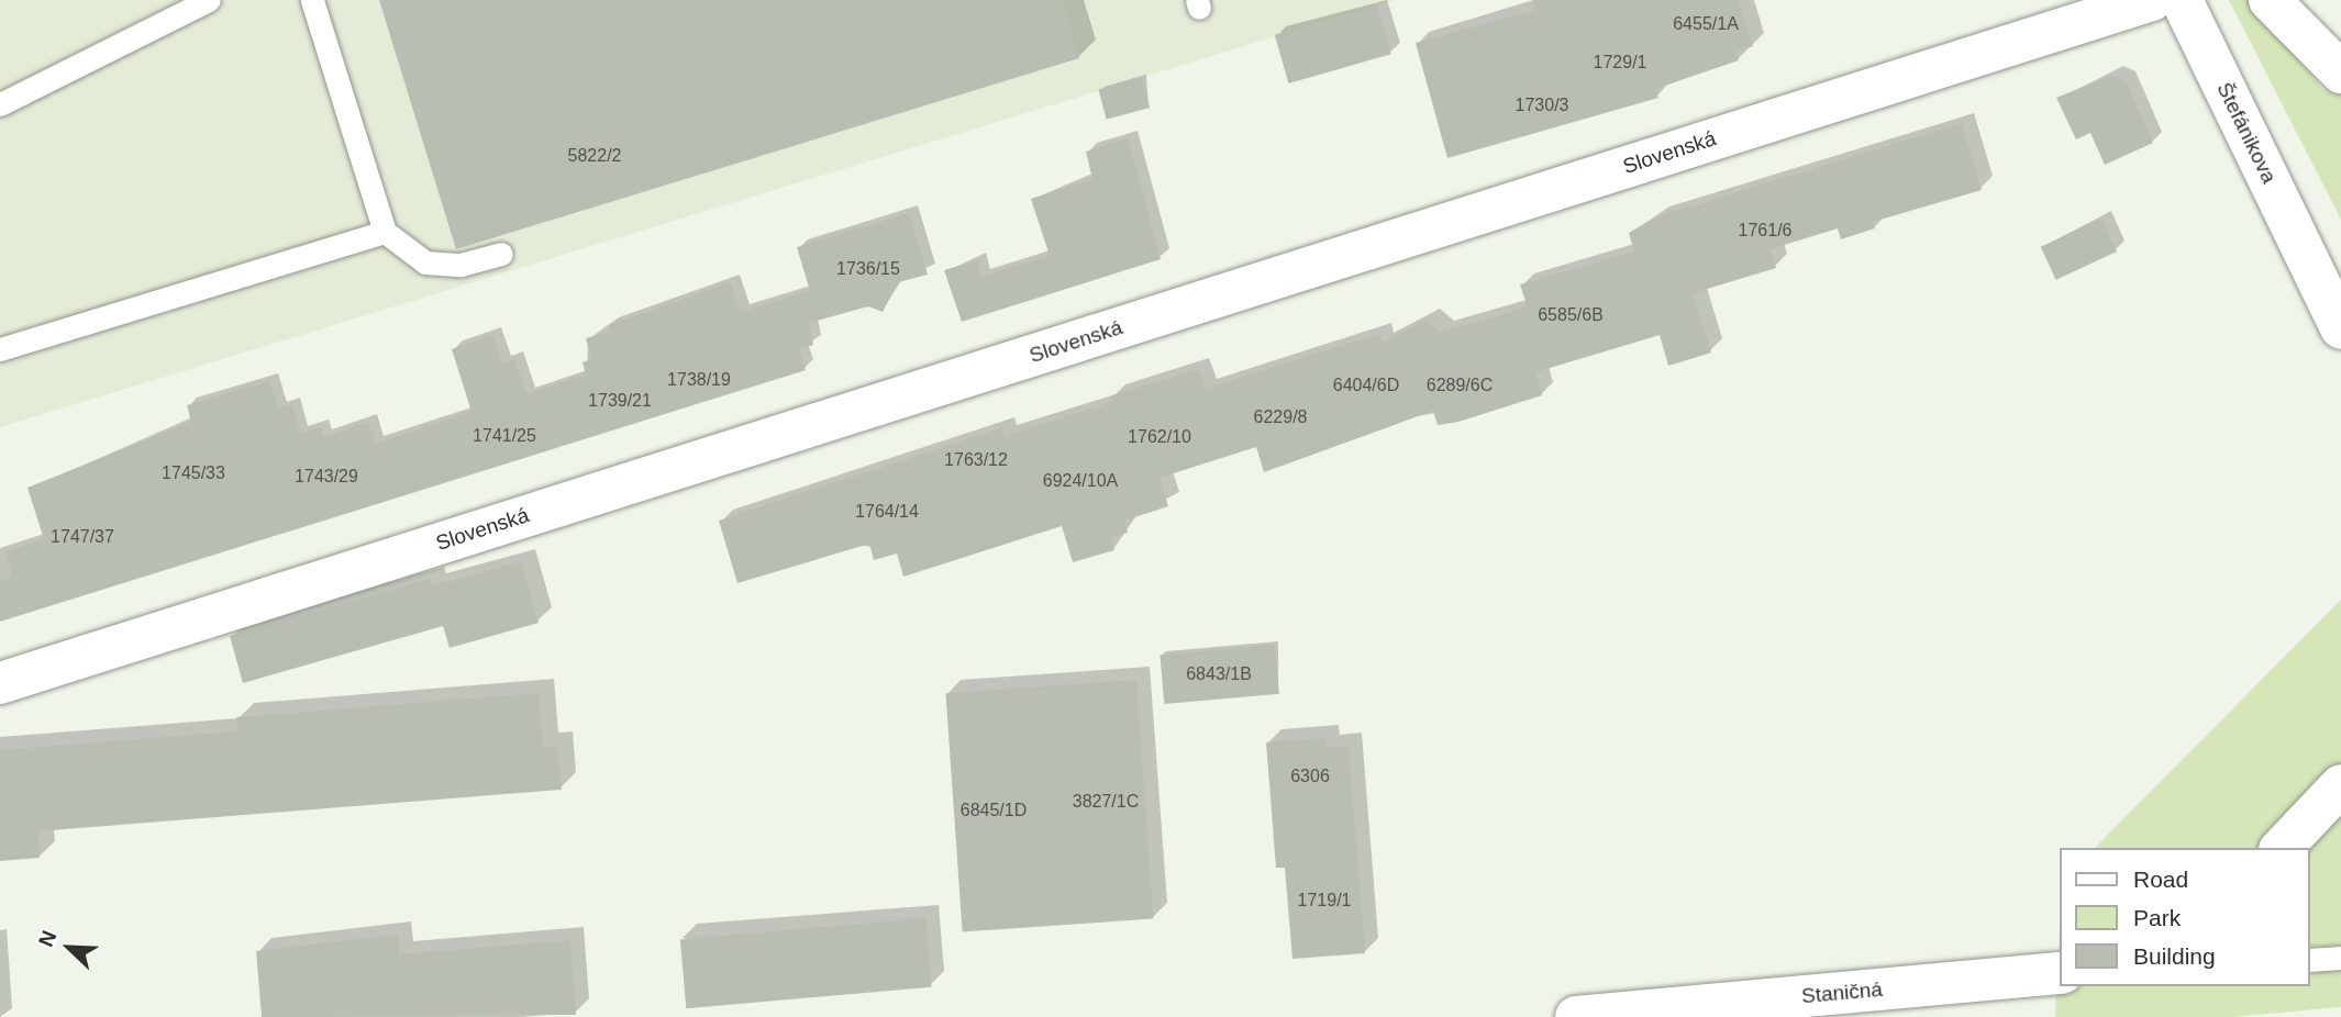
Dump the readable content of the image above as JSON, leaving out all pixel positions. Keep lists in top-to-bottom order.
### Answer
{
  "streets": {
    "street": ["Štefánikova", "Slovenská", "Staničná"]
  },
  "house_numbers": [
    "6455/1A",
    "1729/1",
    "1730/3",
    "5822/2",
    "1761/6",
    "1736/15",
    "6585/6B",
    "1738/19",
    "6404/6D",
    "6289/6C",
    "1739/21",
    "6229/8",
    "1741/25",
    "1762/10",
    "1763/12",
    "1745/33",
    "1743/29",
    "6924/10A",
    "1764/14",
    "1747/37",
    "6843/1B",
    "6306",
    "3827/1C",
    "6845/1D",
    "1719/1"
  ],
  "legend": ["Road", "Park", "Building"],
  "north": "top left"
}
